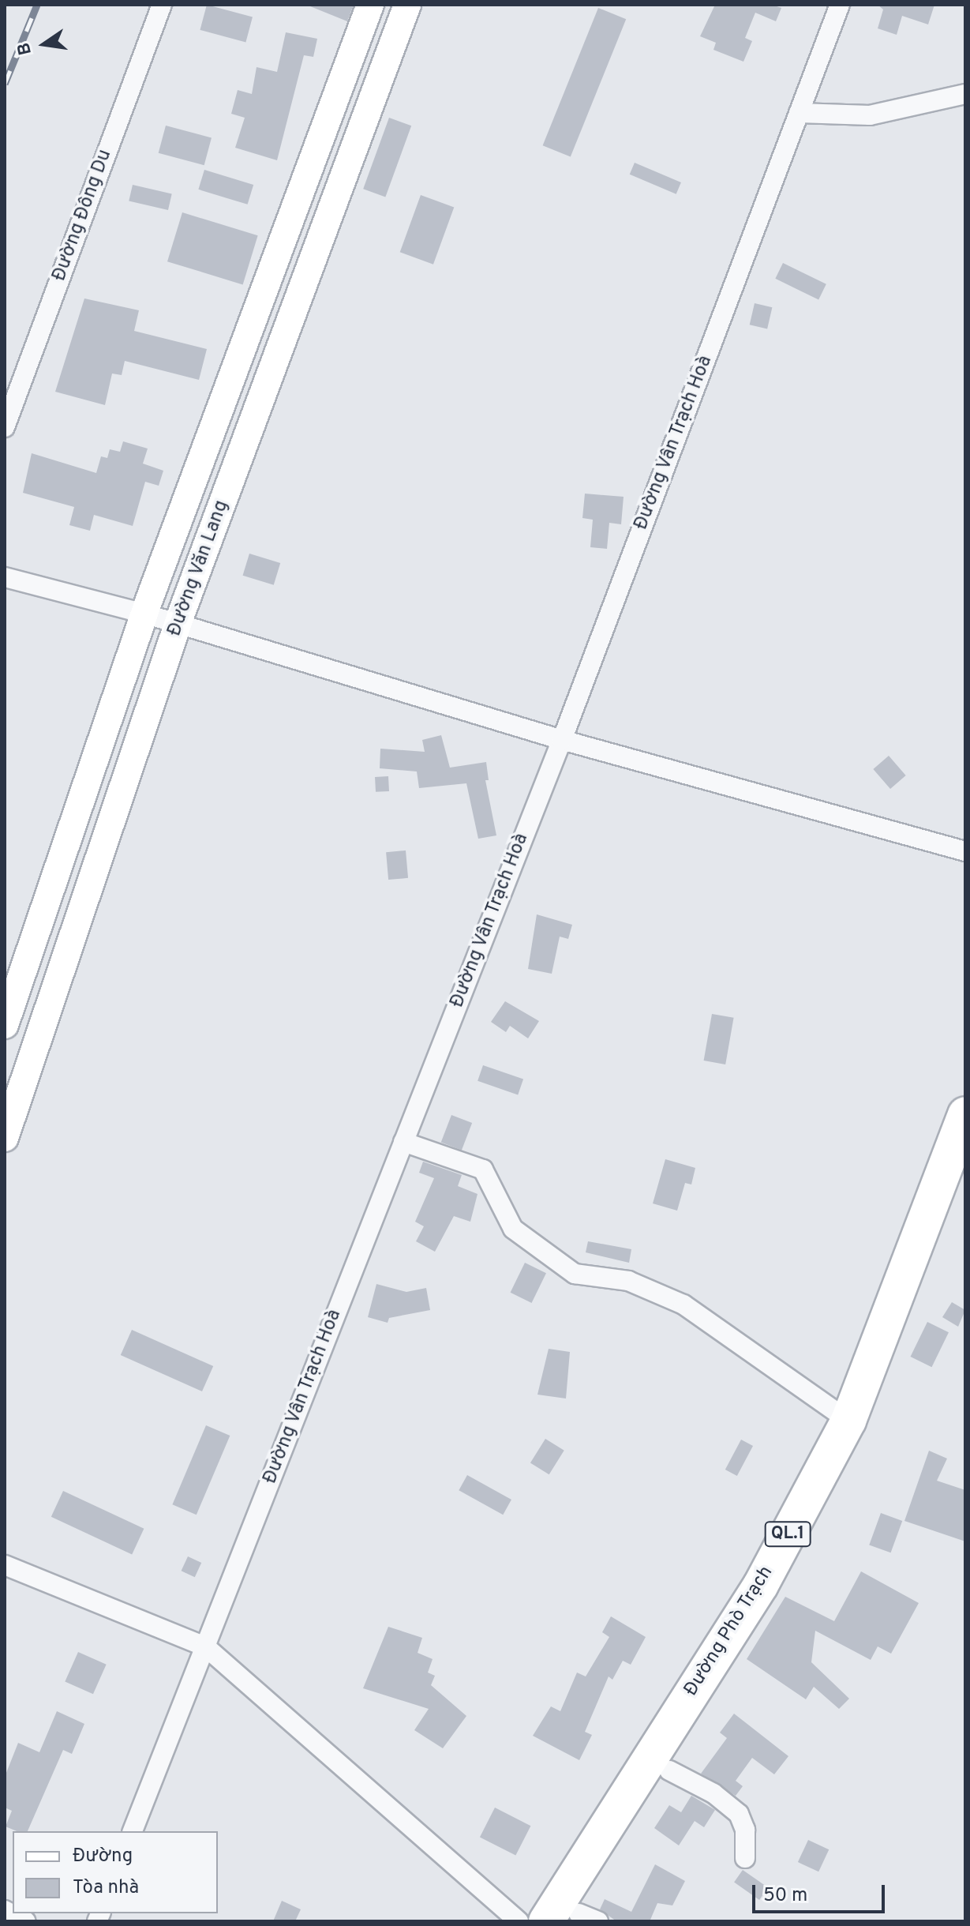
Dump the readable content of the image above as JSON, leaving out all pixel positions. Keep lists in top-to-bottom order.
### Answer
{
  "streets": {
    "highway": ["QL.1", "Đường Phò Trạch"],
    "street": ["Đường Đông Du", "Đường Vân Trạch Hoà", "Đường Văn Lang"]
  },
  "legend": ["Đường", "Tòa nhà"],
  "scale_bar": "50 m",
  "north": "left"
}
